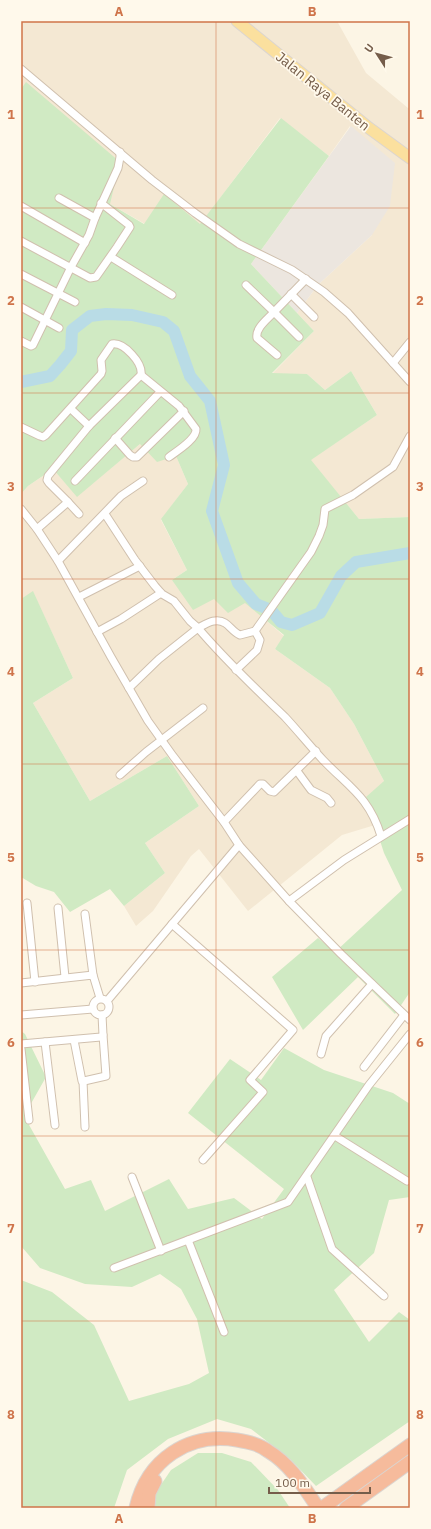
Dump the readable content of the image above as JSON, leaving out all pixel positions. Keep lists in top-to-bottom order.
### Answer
{
  "streets": {
    "main road": ["Jalan Raya Banten"]
  },
  "scale_bar": "100 m",
  "north": "top left",
  "grid": {
    "columns": ["A", "B"],
    "rows": [
      "1",
      "2",
      "3",
      "4",
      "5",
      "6",
      "7",
      "8"
    ]
  }
}
